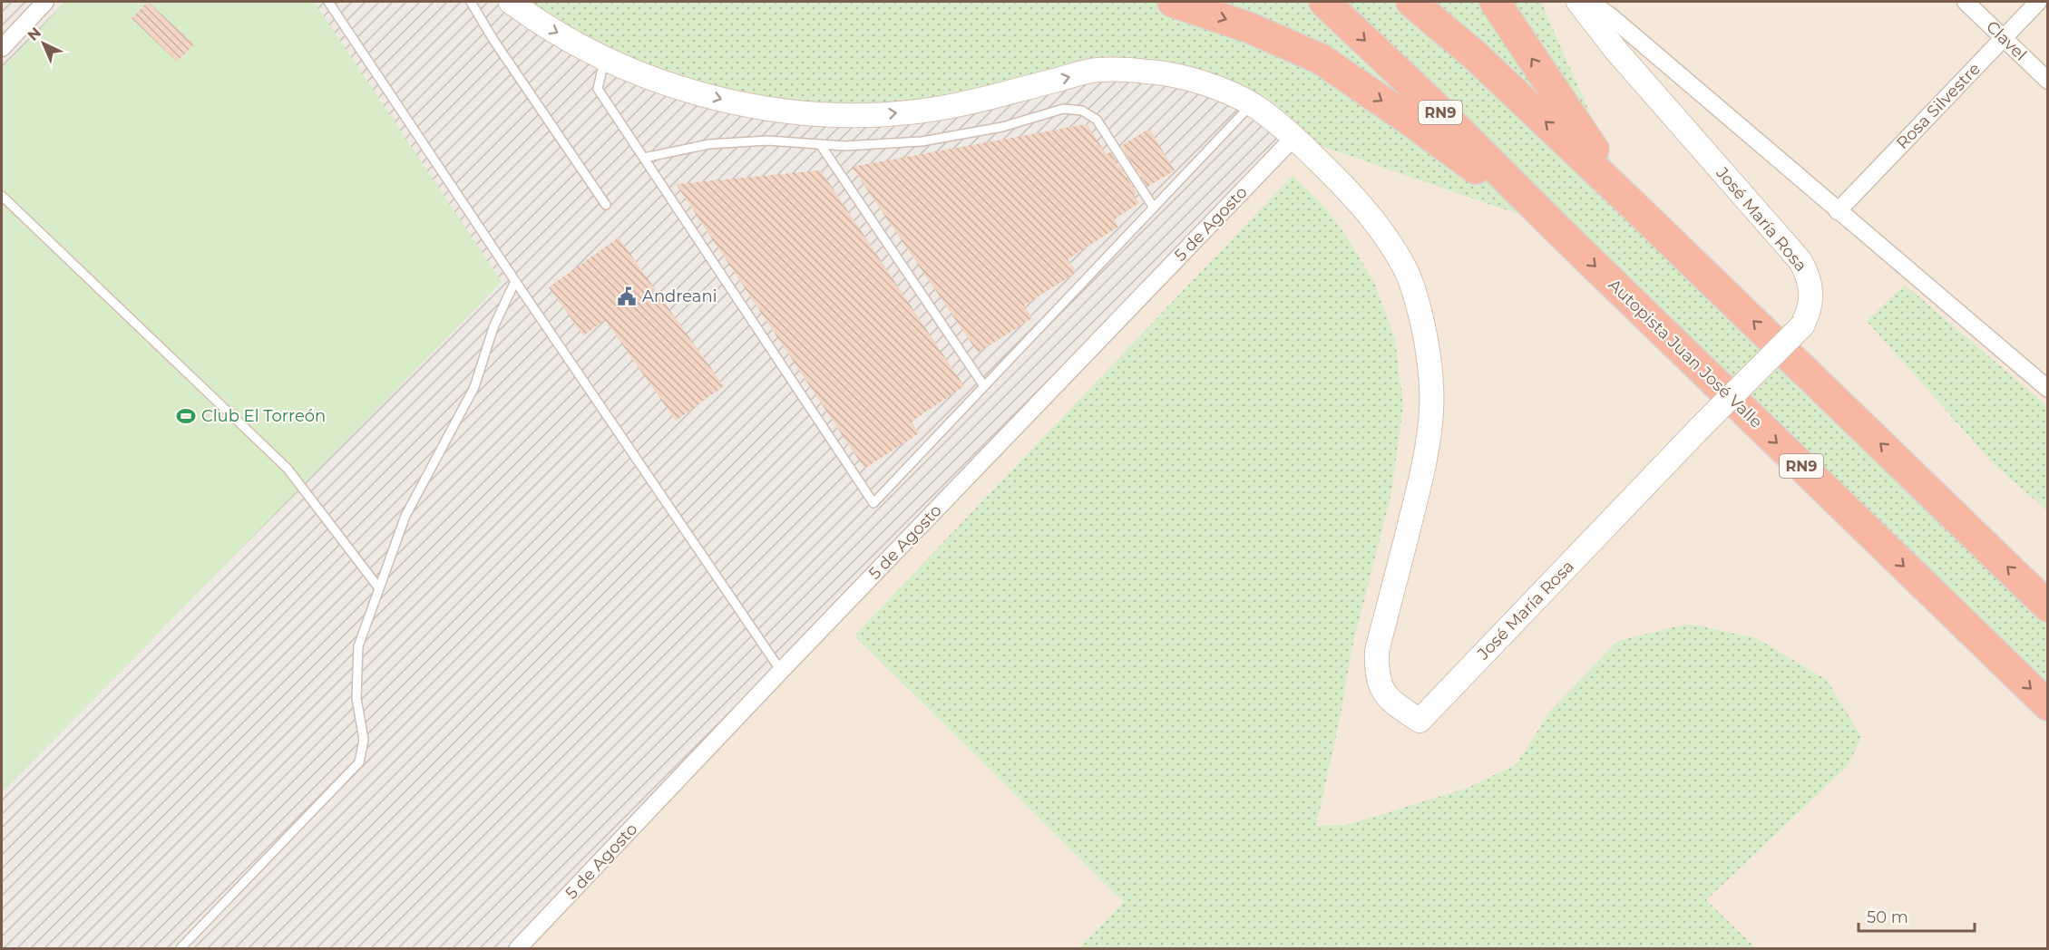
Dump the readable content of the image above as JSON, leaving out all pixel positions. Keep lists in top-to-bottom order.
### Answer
{
  "streets": {
    "highway": ["RN9", "Autopista Juan José Valle"],
    "main road": ["José María Rosa"],
    "street": ["Clavel", "Rosa Silvestre", "5 de Agosto"]
  },
  "crossings": [
    ["Clavel", "Rosa Silvestre"],
    ["José María Rosa", "5 de Agosto"]
  ],
  "places": {
    "public building": ["Andreani"],
    "sports": ["Club El Torreón"]
  },
  "scale_bar": "50 m",
  "north": "top left"
}
